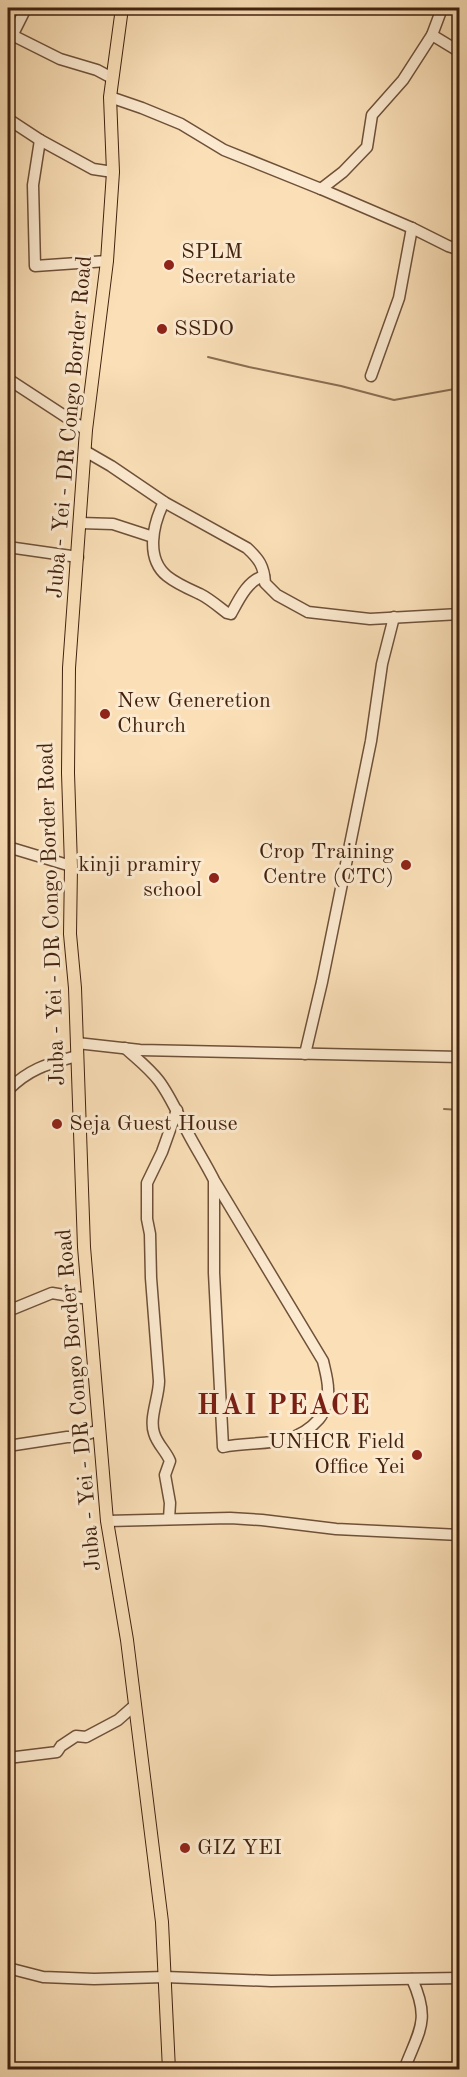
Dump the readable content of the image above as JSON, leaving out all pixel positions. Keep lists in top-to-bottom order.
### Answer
{
  "streets": {
    "main road": ["Juba - Yei - DR Congo Border Road"]
  },
  "districts": ["HAI PEACE"],
  "places": [
    "SPLM Secretariate",
    "SSDO",
    "New Generetion Church",
    "Crop Training Centre (CTC)",
    "kinji pramiry school",
    "Seja Guest House",
    "UNHCR Field Office Yei",
    "GIZ YEI"
  ]
}
